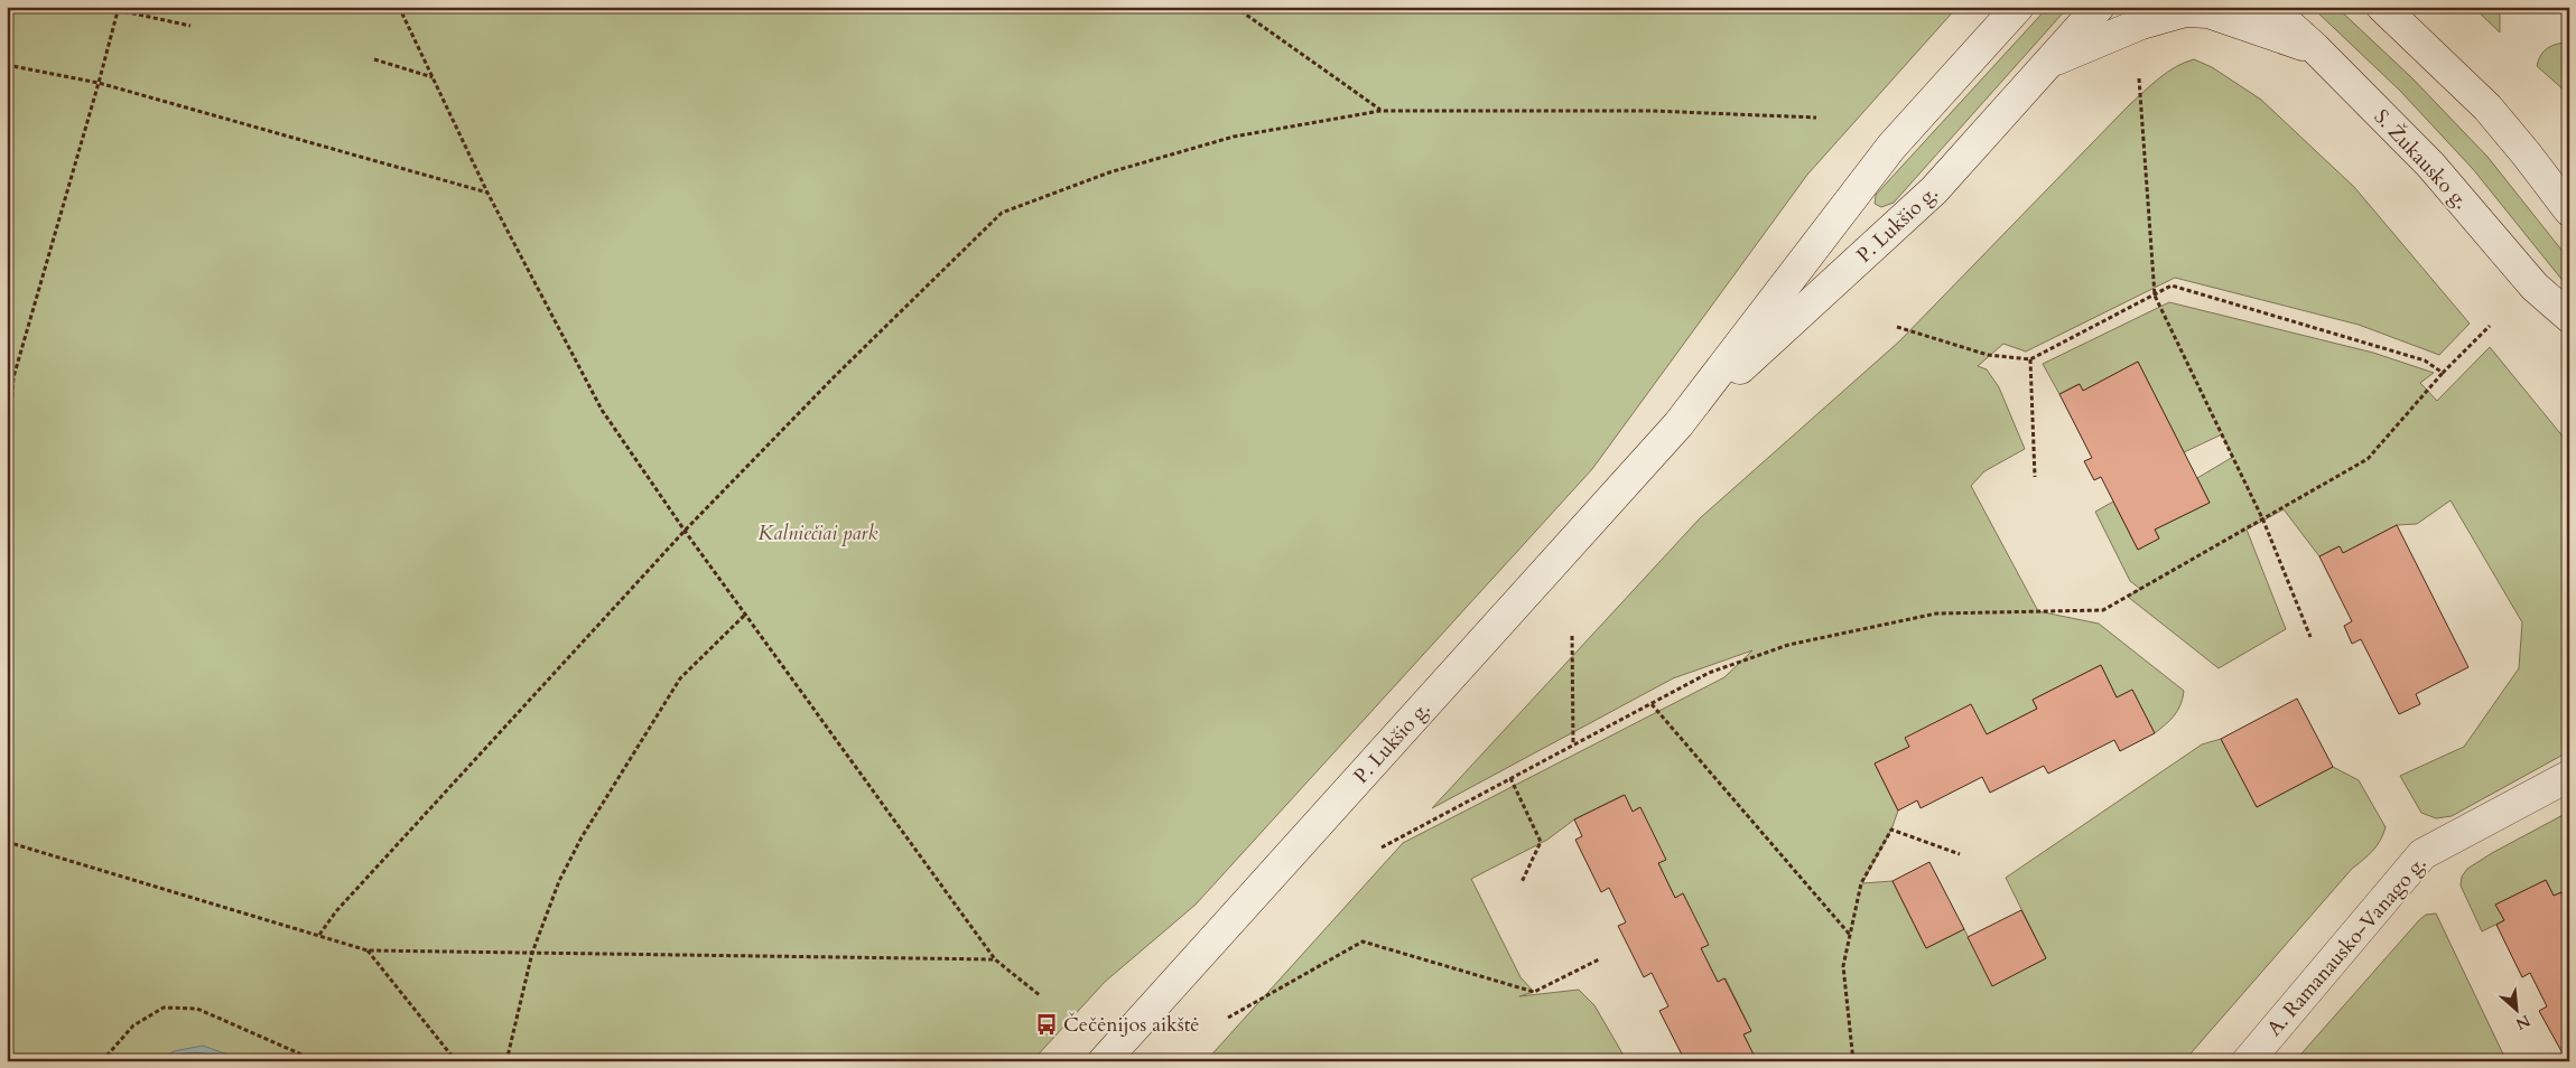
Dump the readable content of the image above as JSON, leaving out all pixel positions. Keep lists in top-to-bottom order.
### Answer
{
  "streets": {
    "main road": ["S. Žukausko g.", "P. Lukšio g.", "A. Ramanausko-Vanago g."]
  },
  "parks": ["Kalniečiai park"],
  "places": {
    "bus stop": ["Čečėnijos aikštė"]
  },
  "north": "bottom right"
}
